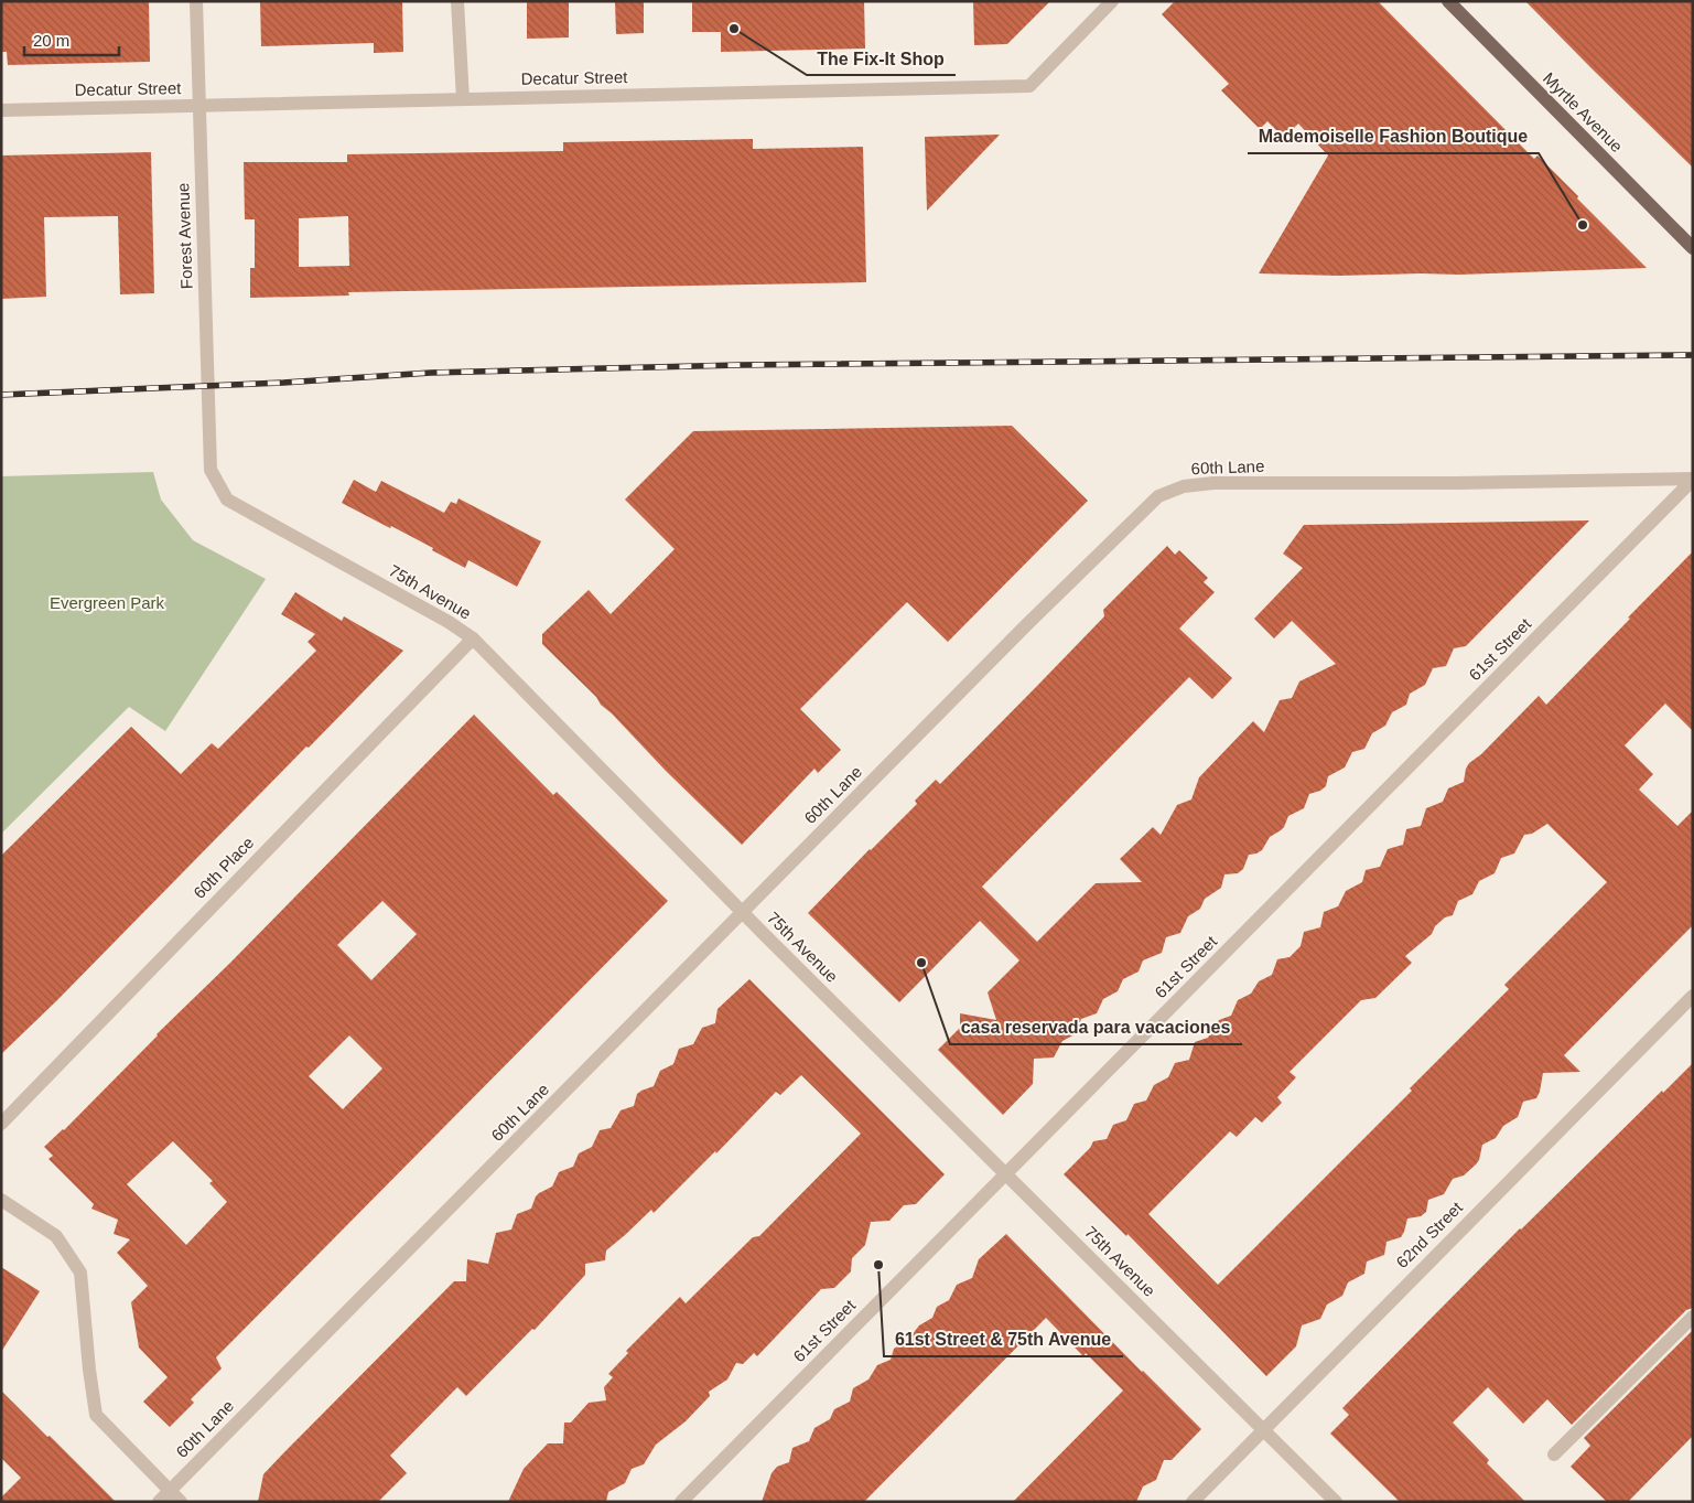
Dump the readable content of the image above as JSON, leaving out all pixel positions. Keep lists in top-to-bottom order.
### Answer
{
  "streets": {
    "main road": ["Myrtle Avenue"],
    "street": [
      "Decatur Street",
      "Forest Avenue",
      "60th Lane",
      "75th Avenue",
      "61st Street",
      "60th Place",
      "62nd Street"
    ]
  },
  "crossings": [
    ["Decatur Street", "Forest Avenue"],
    ["Forest Avenue", "75th Avenue"],
    ["60th Lane", "75th Avenue"],
    ["60th Lane", "61st Street"],
    ["75th Avenue", "61st Street"],
    ["75th Avenue", "60th Place"],
    ["75th Avenue", "62nd Street"]
  ],
  "parks": ["Evergreen Park"],
  "places": [
    "The Fix-It Shop",
    "Mademoiselle Fashion Boutique",
    "casa reservada para vacaciones",
    "61st Street & 75th Avenue"
  ],
  "scale_bar": "20 m"
}
